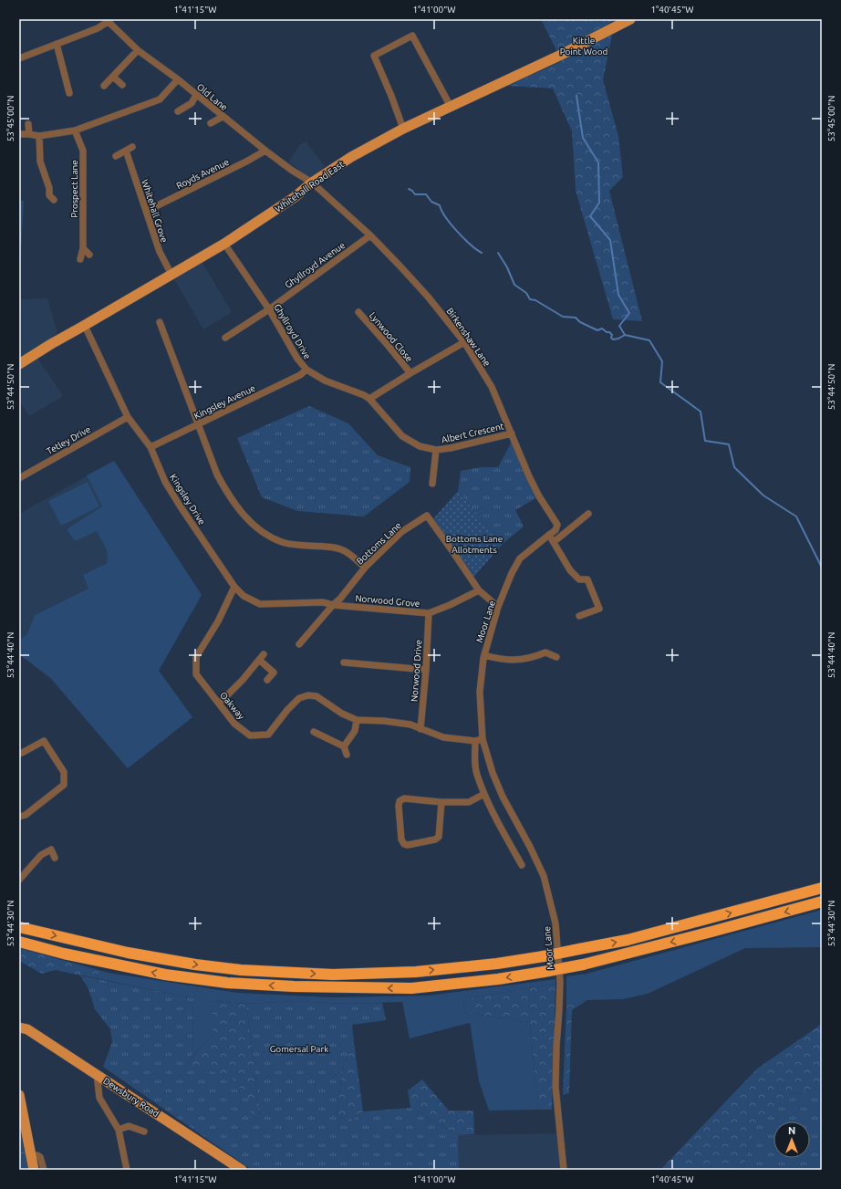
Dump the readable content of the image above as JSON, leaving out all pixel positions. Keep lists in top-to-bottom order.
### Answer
{
  "streets": {
    "main road": ["Whitehall Road East", "Dewsbury Road"],
    "street": [
      "Old Lane",
      "Royds Avenue",
      "Prospect Lane",
      "Whitehall Grove",
      "Ghyllroyd Avenue",
      "Ghyllroyd Drive",
      "Lynwood Close",
      "Birkenshaw Lane",
      "Kingsley Avenue",
      "Albert Crescent",
      "Tetley Drive",
      "Kingsley Drive",
      "Bottoms Lane",
      "Norwood Grove",
      "Moor Lane",
      "Norwood Drive",
      "Oakway"
    ]
  },
  "crossings": [
    ["Old Lane", "Royds Avenue"],
    ["Old Lane", "Whitehall Road East"],
    ["Old Lane", "Birkenshaw Lane"],
    ["Royds Avenue", "Whitehall Grove"],
    ["Whitehall Road East", "Whitehall Grove"],
    ["Whitehall Road East", "Ghyllroyd Drive"],
    ["Whitehall Road East", "Birkenshaw Lane"],
    ["Whitehall Road East", "Kingsley Drive"],
    ["Ghyllroyd Avenue", "Ghyllroyd Drive"],
    ["Ghyllroyd Avenue", "Birkenshaw Lane"],
    ["Ghyllroyd Drive", "Kingsley Avenue"],
    ["Ghyllroyd Drive", "Albert Crescent"],
    ["Birkenshaw Lane", "Albert Crescent"],
    ["Birkenshaw Lane", "Moor Lane"],
    ["Kingsley Avenue", "Kingsley Drive"],
    ["Tetley Drive", "Kingsley Drive"],
    ["Kingsley Drive", "Bottoms Lane"],
    ["Kingsley Drive", "Norwood Grove"],
    ["Kingsley Drive", "Oakway"],
    ["Bottoms Lane", "Norwood Grove"],
    ["Bottoms Lane", "Moor Lane"],
    ["Norwood Grove", "Norwood Drive"]
  ],
  "parks": ["Kittle Point Wood", "Bottoms Lane Allotments", "Gomersal Park"],
  "north": "top",
  "coordinates": [
    "1°41'15\"W",
    "1°41'00\"W",
    "1°40'45\"W",
    "53°45'00\"N",
    "53°44'50\"N",
    "53°44'40\"N",
    "53°44'30\"N"
  ]
}
